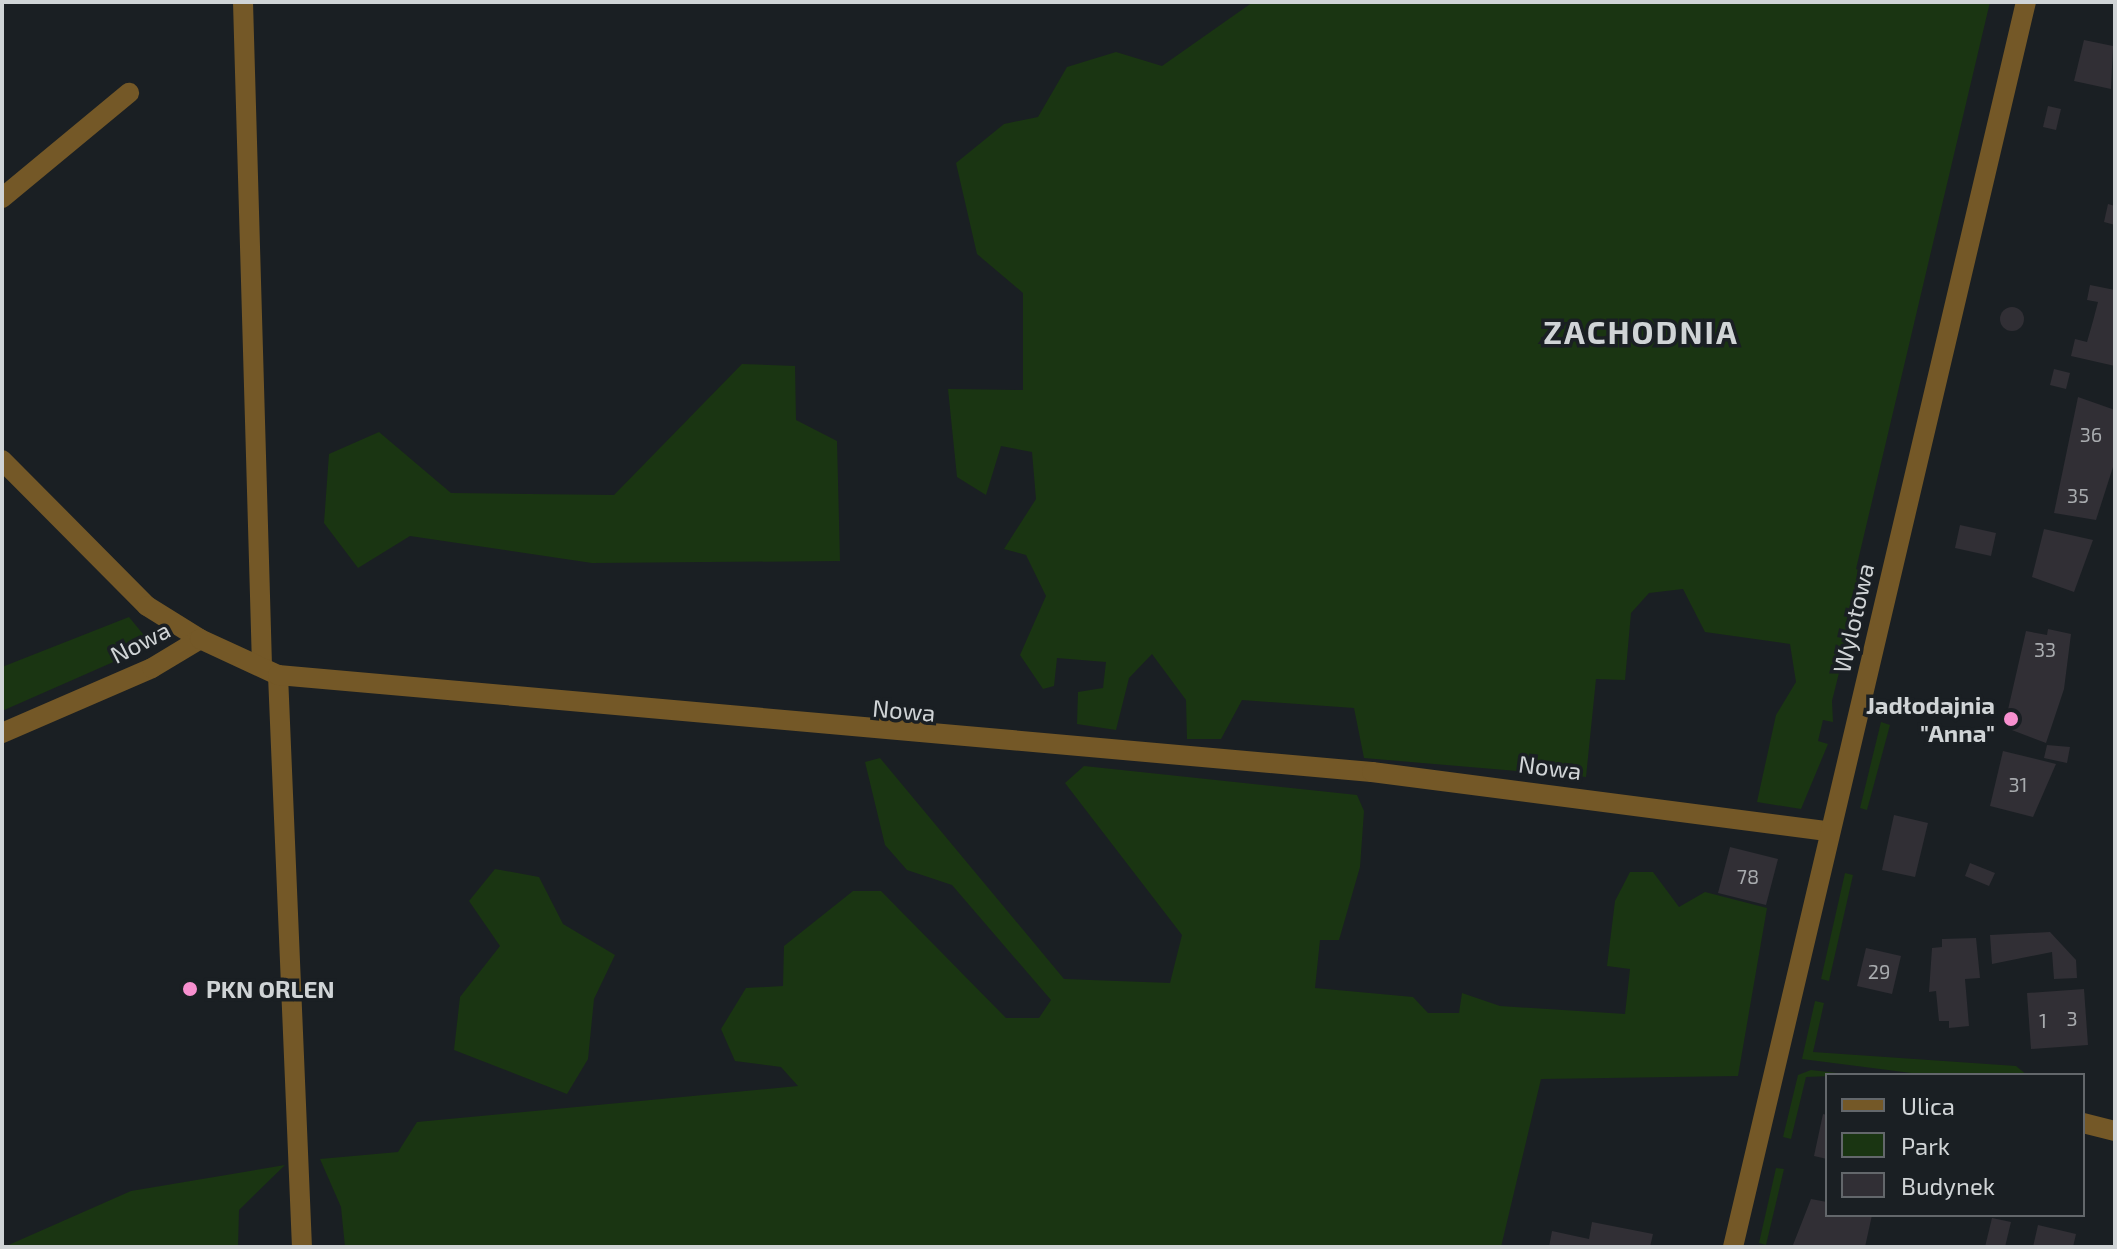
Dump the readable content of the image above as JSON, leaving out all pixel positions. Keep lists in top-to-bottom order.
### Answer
{
  "streets": {
    "street": ["Wylotowa", "Nowa"]
  },
  "crossings": [
    ["Wylotowa", "Nowa"]
  ],
  "districts": ["ZACHODNIA"],
  "places": ["Jadłodajnia \"Anna\"", "PKN ORLEN"],
  "house_numbers": [
    "36",
    "35",
    "33",
    "31",
    "78",
    "29",
    "3",
    "1"
  ],
  "legend": ["Ulica", "Park", "Budynek"]
}
